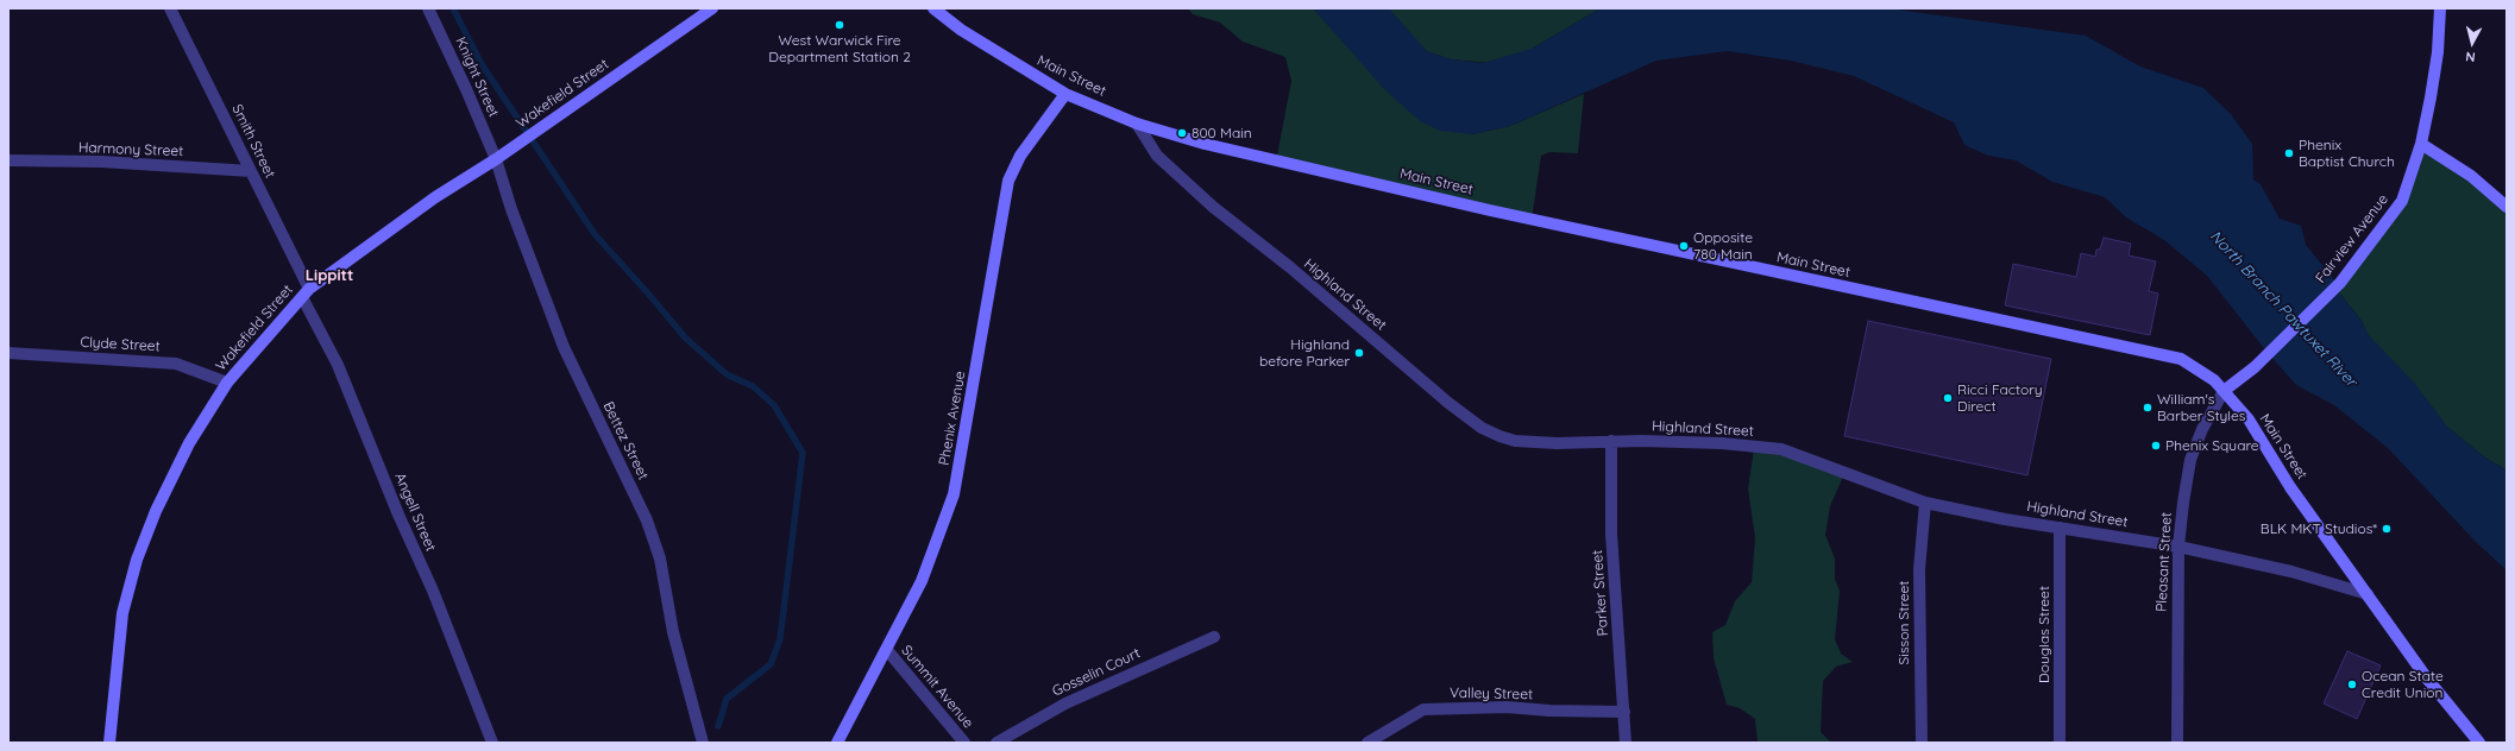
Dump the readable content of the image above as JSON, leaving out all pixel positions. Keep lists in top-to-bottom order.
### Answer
{
  "streets": {
    "main road": [
      "Main Street",
      "Wakefield Street",
      "Fairview Avenue",
      "Phenix Avenue"
    ],
    "street": [
      "Knight Street",
      "Smith Street",
      "Harmony Street",
      "Highland Street",
      "Clyde Street",
      "Bettez Street",
      "Angell Street",
      "Pleasant Street",
      "Parker Street",
      "Sisson Street",
      "Douglas Street",
      "Gosselin Court",
      "Summit Avenue",
      "Valley Street"
    ]
  },
  "crossings": [
    ["Main Street", "Fairview Avenue"],
    ["Main Street", "Highland Street"],
    ["Main Street", "Phenix Avenue"],
    ["Main Street", "Pleasant Street"],
    ["Knight Street", "Wakefield Street"],
    ["Knight Street", "Bettez Street"],
    ["Wakefield Street", "Smith Street"],
    ["Wakefield Street", "Clyde Street"],
    ["Wakefield Street", "Bettez Street"],
    ["Wakefield Street", "Angell Street"],
    ["Smith Street", "Harmony Street"],
    ["Smith Street", "Angell Street"],
    ["Fairview Avenue", "Pleasant Street"],
    ["Highland Street", "Pleasant Street"],
    ["Highland Street", "Parker Street"],
    ["Highland Street", "Sisson Street"],
    ["Highland Street", "Douglas Street"],
    ["Phenix Avenue", "Summit Avenue"],
    ["Parker Street", "Valley Street"]
  ],
  "districts": ["Lippitt"],
  "water": ["North Branch Pawtuxet River"],
  "places": [
    "West Warwick Fire Department Station 2",
    "800 Main",
    "Phenix Baptist Church",
    "Opposite 780 Main",
    "Highland before Parker",
    "Ricci Factory Direct",
    "William's Barber Styles",
    "Phenix Square",
    "BLK MKT Studios*",
    "Ocean State Credit Union"
  ],
  "north": "bottom"
}
